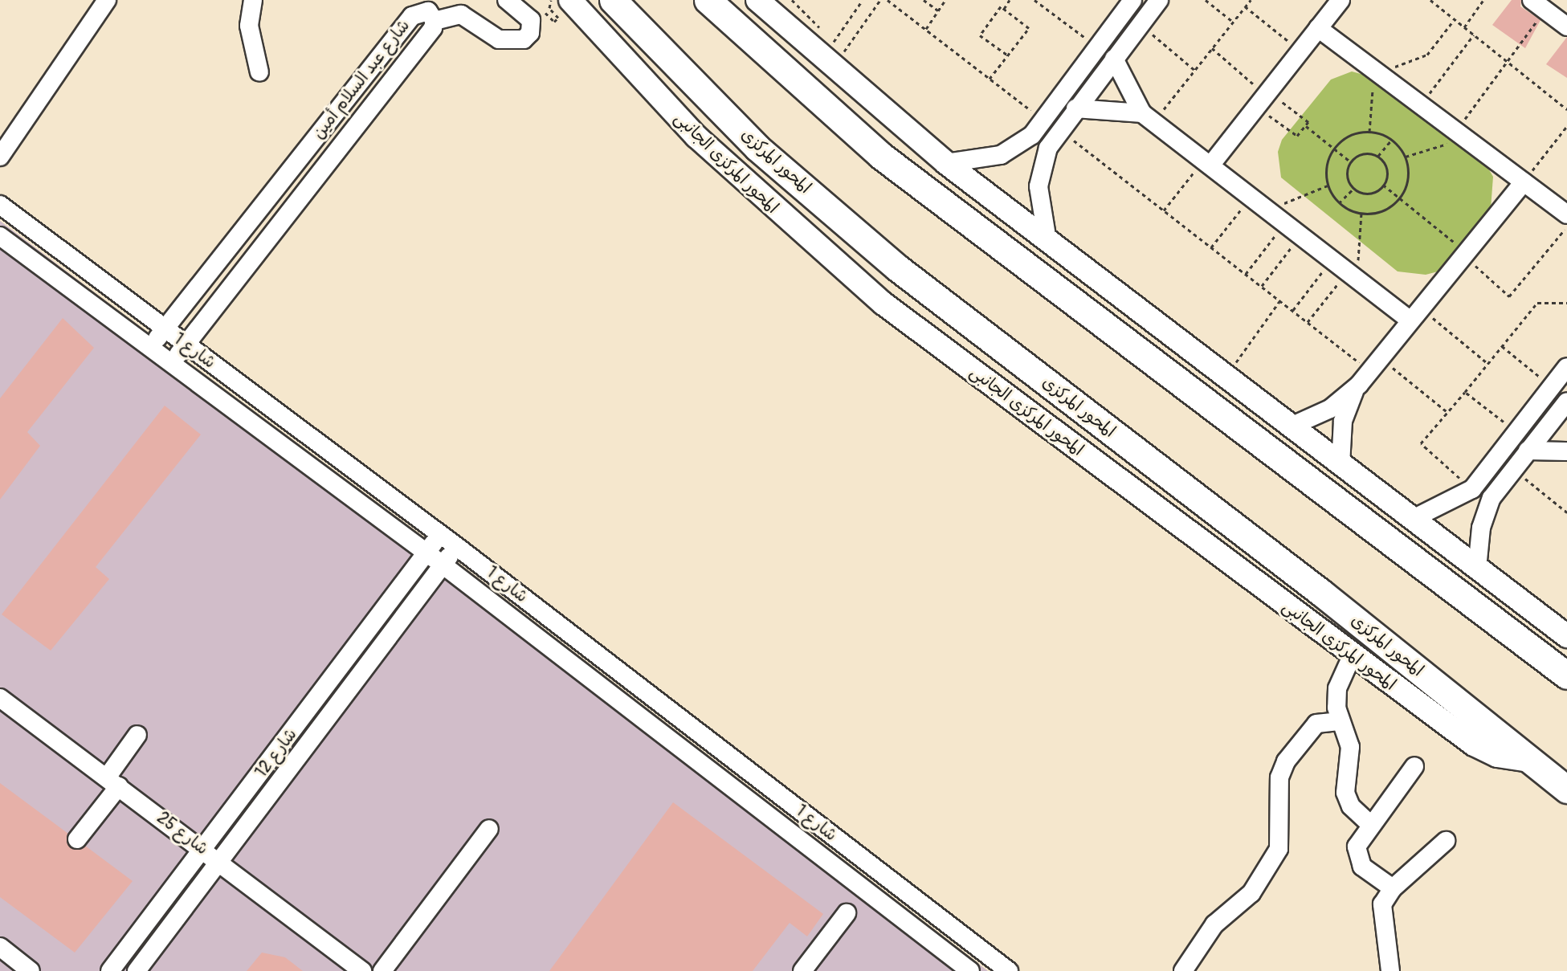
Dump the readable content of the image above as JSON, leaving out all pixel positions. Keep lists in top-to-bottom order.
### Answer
{
  "streets": {
    "highway": ["المحور المركزى"],
    "main road": ["المحور المركزى الجانبى"],
    "street": [
      "شارع عبد السلام أمين",
      "شارع 1",
      "شارع 12",
      "شارع 25"
    ]
  },
  "crossings": [
    ["شارع عبد السلام أمين", "شارع 1"],
    ["المحور المركزى", "المحور المركزى الجانبى"],
    ["شارع 1", "شارع 12"],
    ["شارع 12", "شارع 25"]
  ]
}
